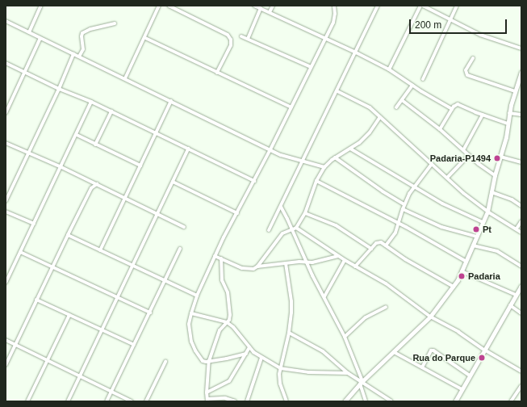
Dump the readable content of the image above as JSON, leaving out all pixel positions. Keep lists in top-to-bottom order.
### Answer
{
  "places": [
    "Padaria-P1494",
    "Pt",
    "Padaria",
    "Rua do Parque"
  ],
  "scale_bar": "200 m"
}
